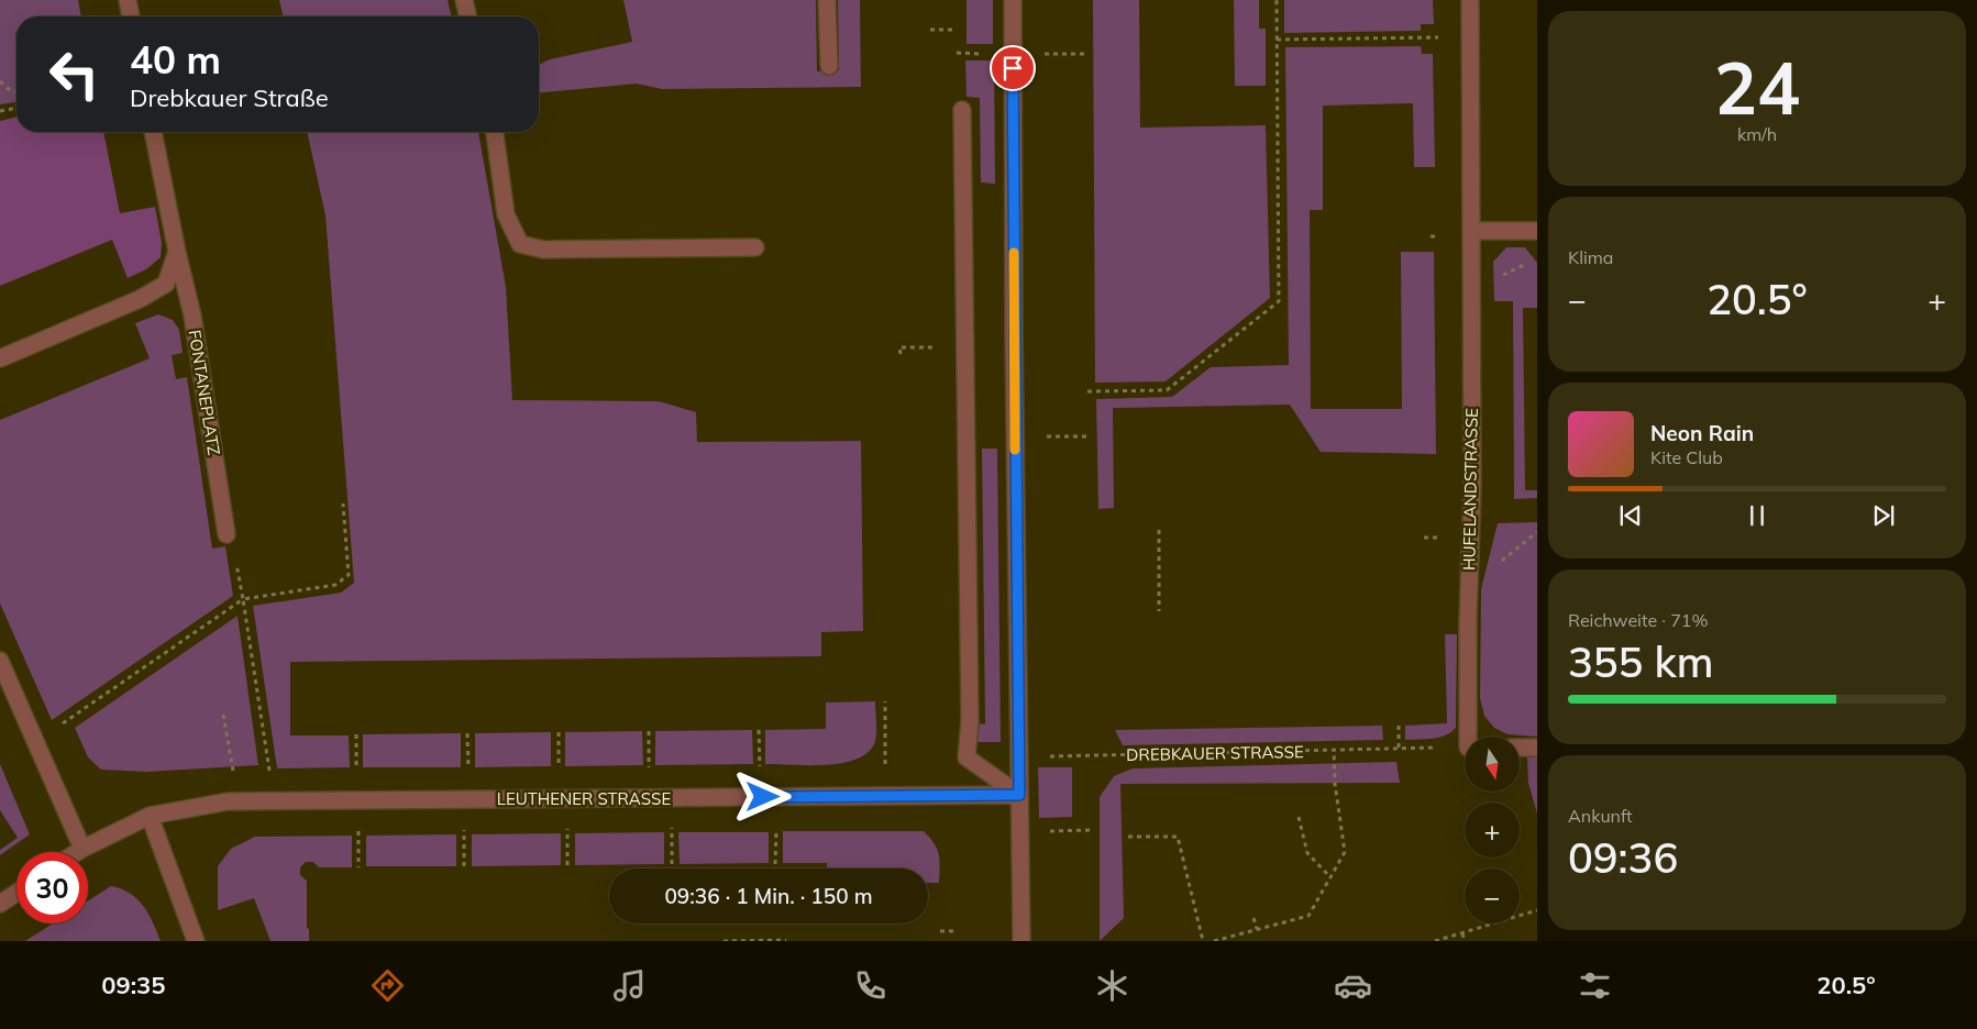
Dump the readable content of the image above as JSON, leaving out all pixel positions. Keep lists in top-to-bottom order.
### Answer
{
  "streets": {
    "street": ["FONTANEPLATZ", "HUFELANDSTRASSE", "LEUTHENER STRASSE"],
    "path": ["DREBKAUER STRASSE"]
  },
  "north": "bottom",
  "page": {
    "tile": [
      ["24", "km/h"],
      "Klima",
      ["Reichweite · 71%", "355 km"],
      ["Ankunft", "09:36"]
    ],
    "turn": ["40 m", "Drebkauer Straße"],
    "heat": ["−", "20.5°", "+"],
    "song": ["Neon Rain", "Kite Club"],
    "map_buttons": ["+", "−"],
    "limit": "30",
    "trip": "09:36 · 1 Min. · 150 m",
    "tabs": ["09:35", "20.5°"]
  }
}
